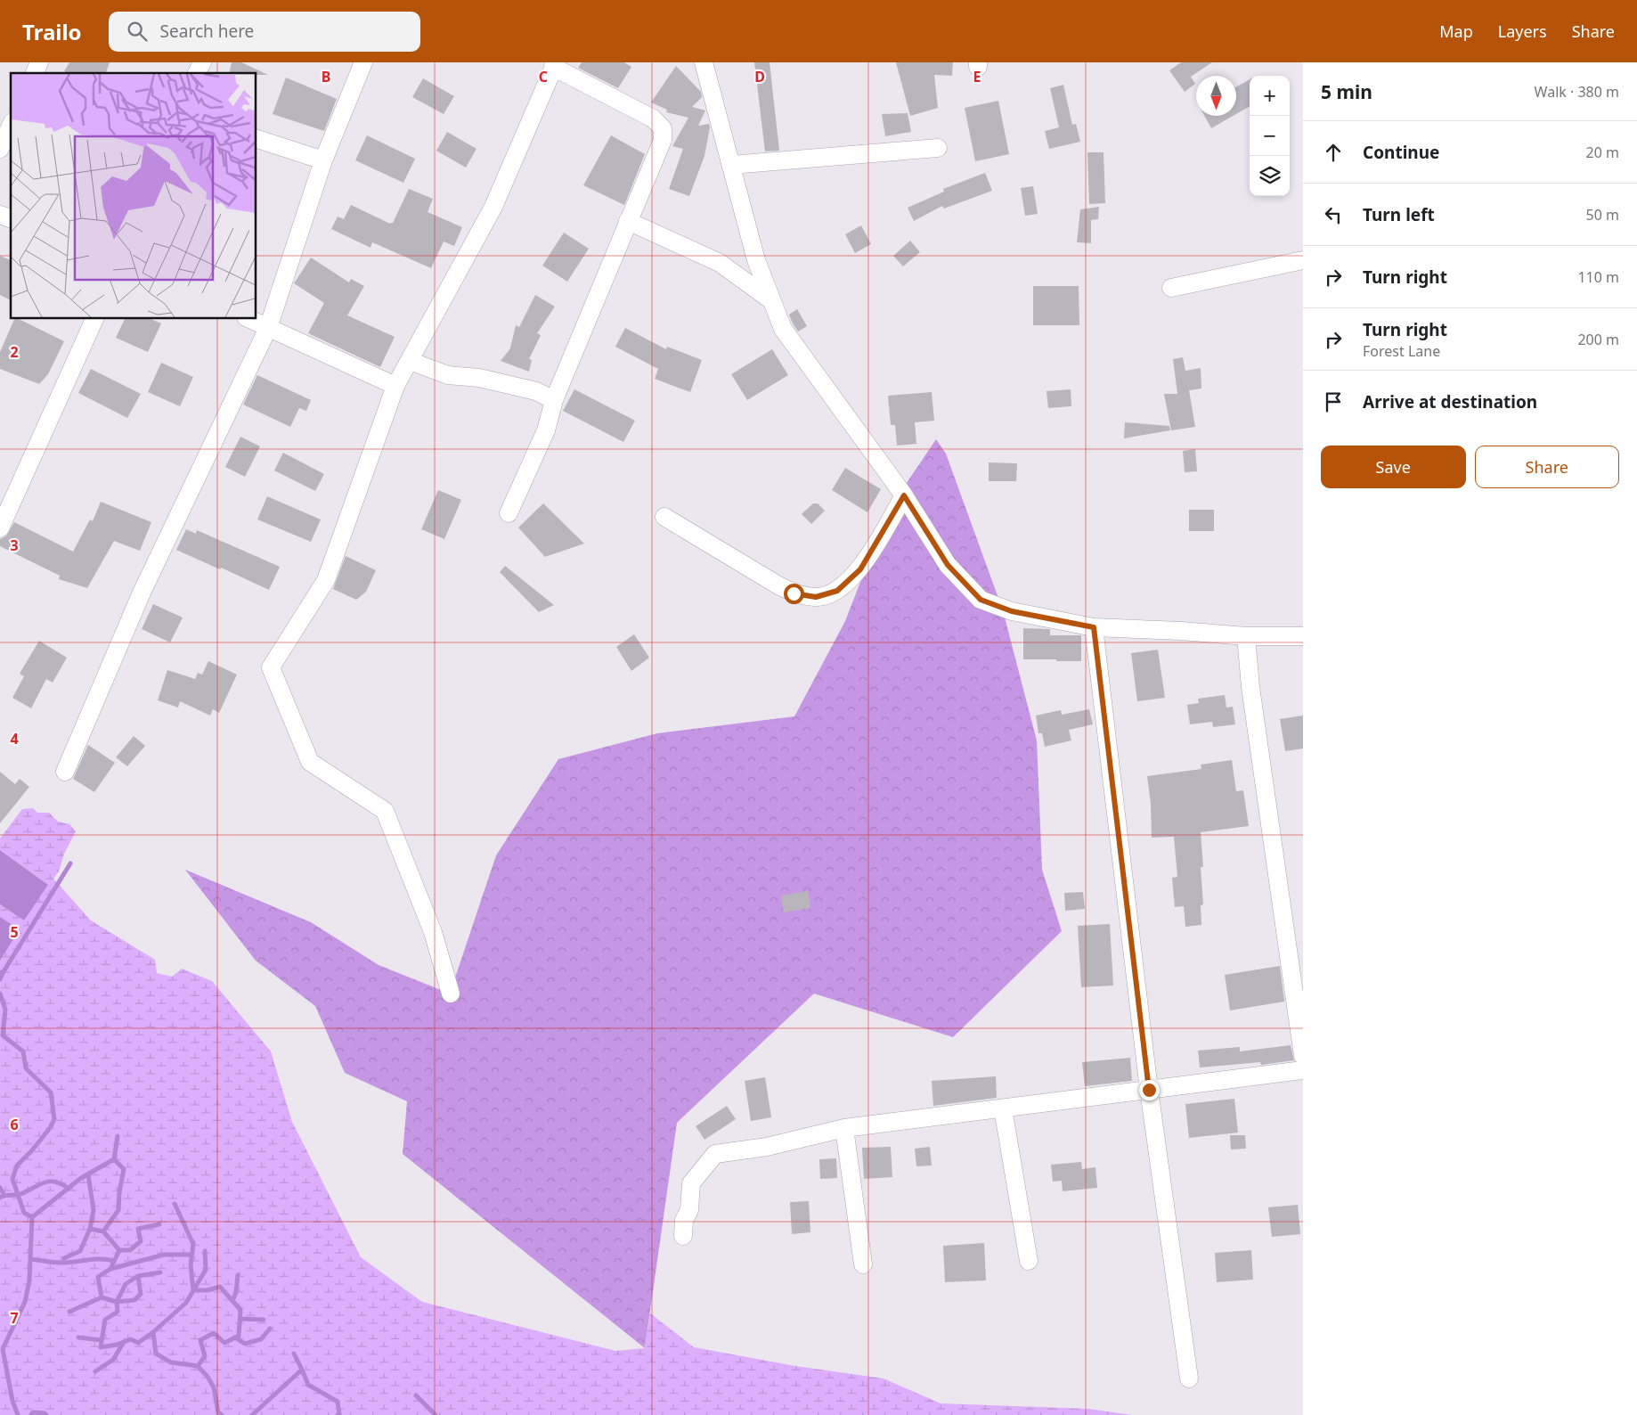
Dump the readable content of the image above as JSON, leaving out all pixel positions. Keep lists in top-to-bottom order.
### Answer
{
  "north": "bottom",
  "page": {
    "header": "Trailo",
    "search": "Search here",
    "nav": ["Map", "Layers", "Share"],
    "heading": ["5 min", "Walk · 380 m"],
    "map_buttons": ["+", "−"],
    "list": [
      ["Continue", "20 m"],
      ["Turn left", "50 m"],
      ["Turn right", "110 m"],
      ["Turn right", "Forest Lane", "200 m"],
      "Arrive at destination"
    ],
    "buttons": ["Save", "Share"]
  },
  "grid": {
    "columns": [
      "B",
      "C",
      "D",
      "E"
    ],
    "rows": [
      "2",
      "3",
      "4",
      "5",
      "6",
      "7"
    ]
  }
}
